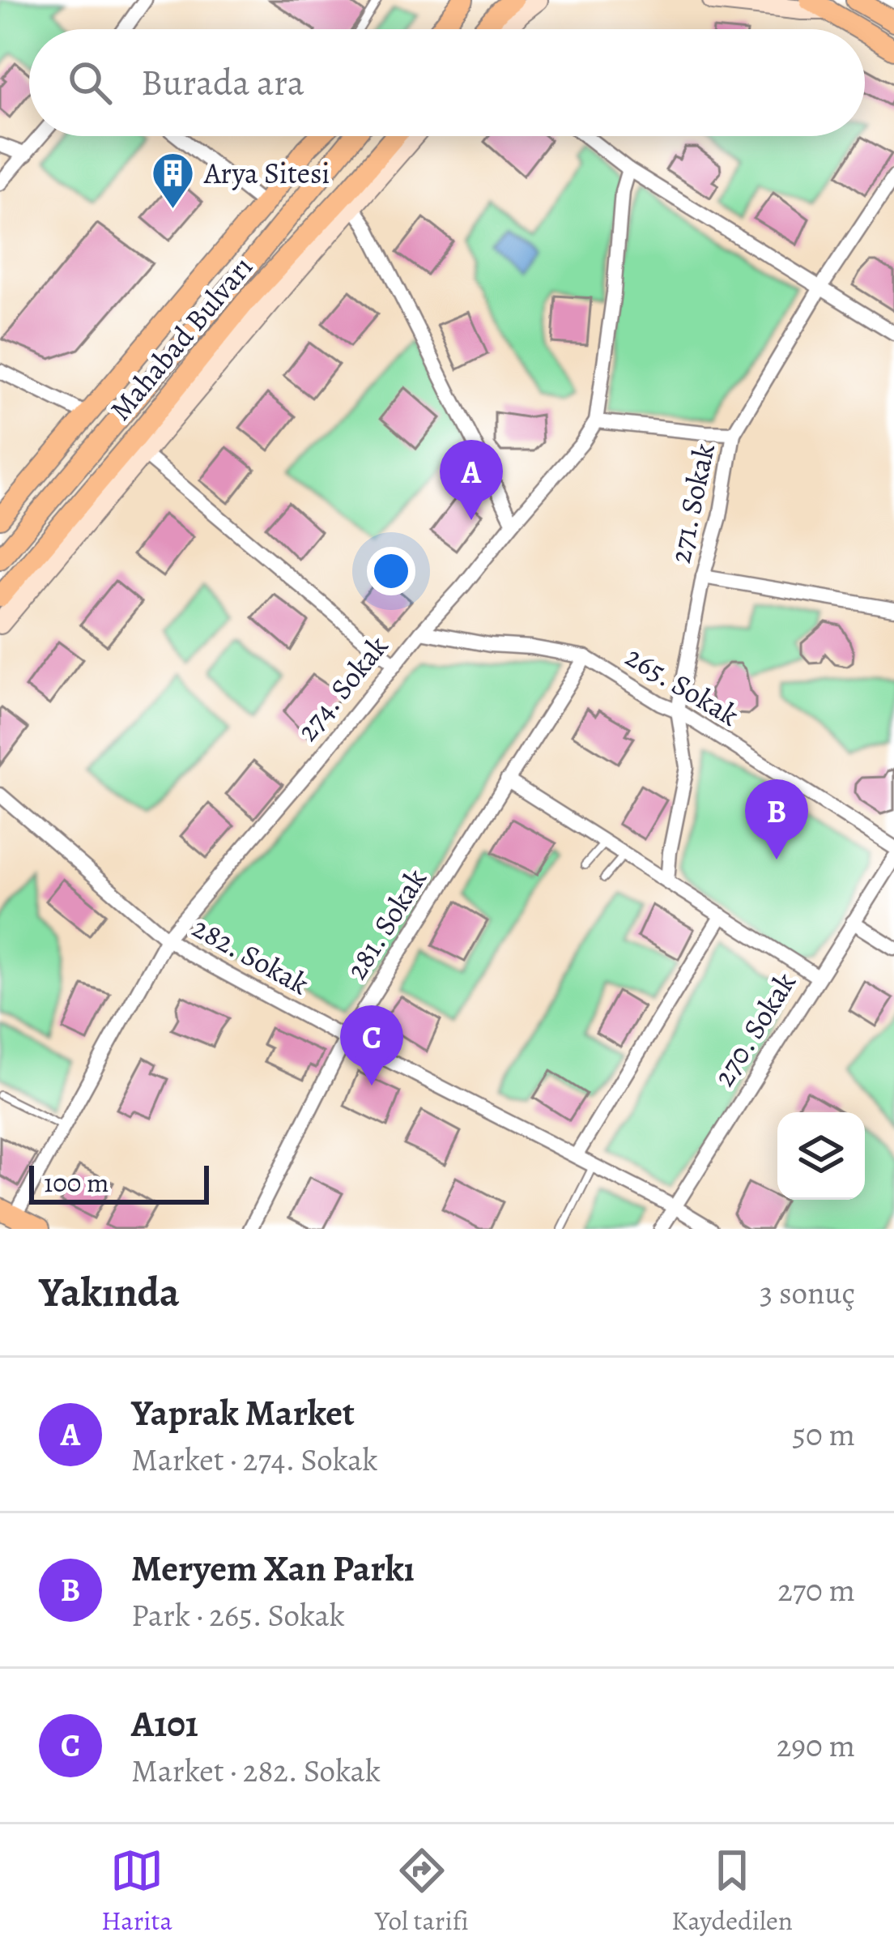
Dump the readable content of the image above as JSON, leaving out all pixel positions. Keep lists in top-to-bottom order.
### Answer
{
  "streets": {
    "main road": ["Mahabad Bulvarı"],
    "street": [
      "271. Sokak",
      "265. Sokak",
      "274. Sokak",
      "281. Sokak",
      "282. Sokak",
      "270. Sokak"
    ]
  },
  "crossings": [
    ["271. Sokak", "265. Sokak"],
    ["265. Sokak", "274. Sokak"],
    ["265. Sokak", "281. Sokak"],
    ["274. Sokak", "282. Sokak"],
    ["281. Sokak", "282. Sokak"],
    ["282. Sokak", "270. Sokak"]
  ],
  "places": {
    "building": ["Arya Sitesi"]
  },
  "scale_bar": "100 m",
  "page": {
    "search": "Burada ara",
    "pins": ["A", "B", "C"],
    "scale": "100 m",
    "heading": ["Yakında", "3 sonuç"],
    "list": [
      {
        "mark": "A",
        "name": "Yaprak Market",
        "note": "Market · 274. Sokak",
        "value": "50 m"
      },
      {
        "mark": "B",
        "name": "Meryem Xan Parkı",
        "note": "Park · 265. Sokak",
        "value": "270 m"
      },
      {
        "mark": "C",
        "name": "A101",
        "note": "Market · 282. Sokak",
        "value": "290 m"
      }
    ],
    "nav": ["Harita", "Yol tarifi", "Kaydedilen"]
  }
}
